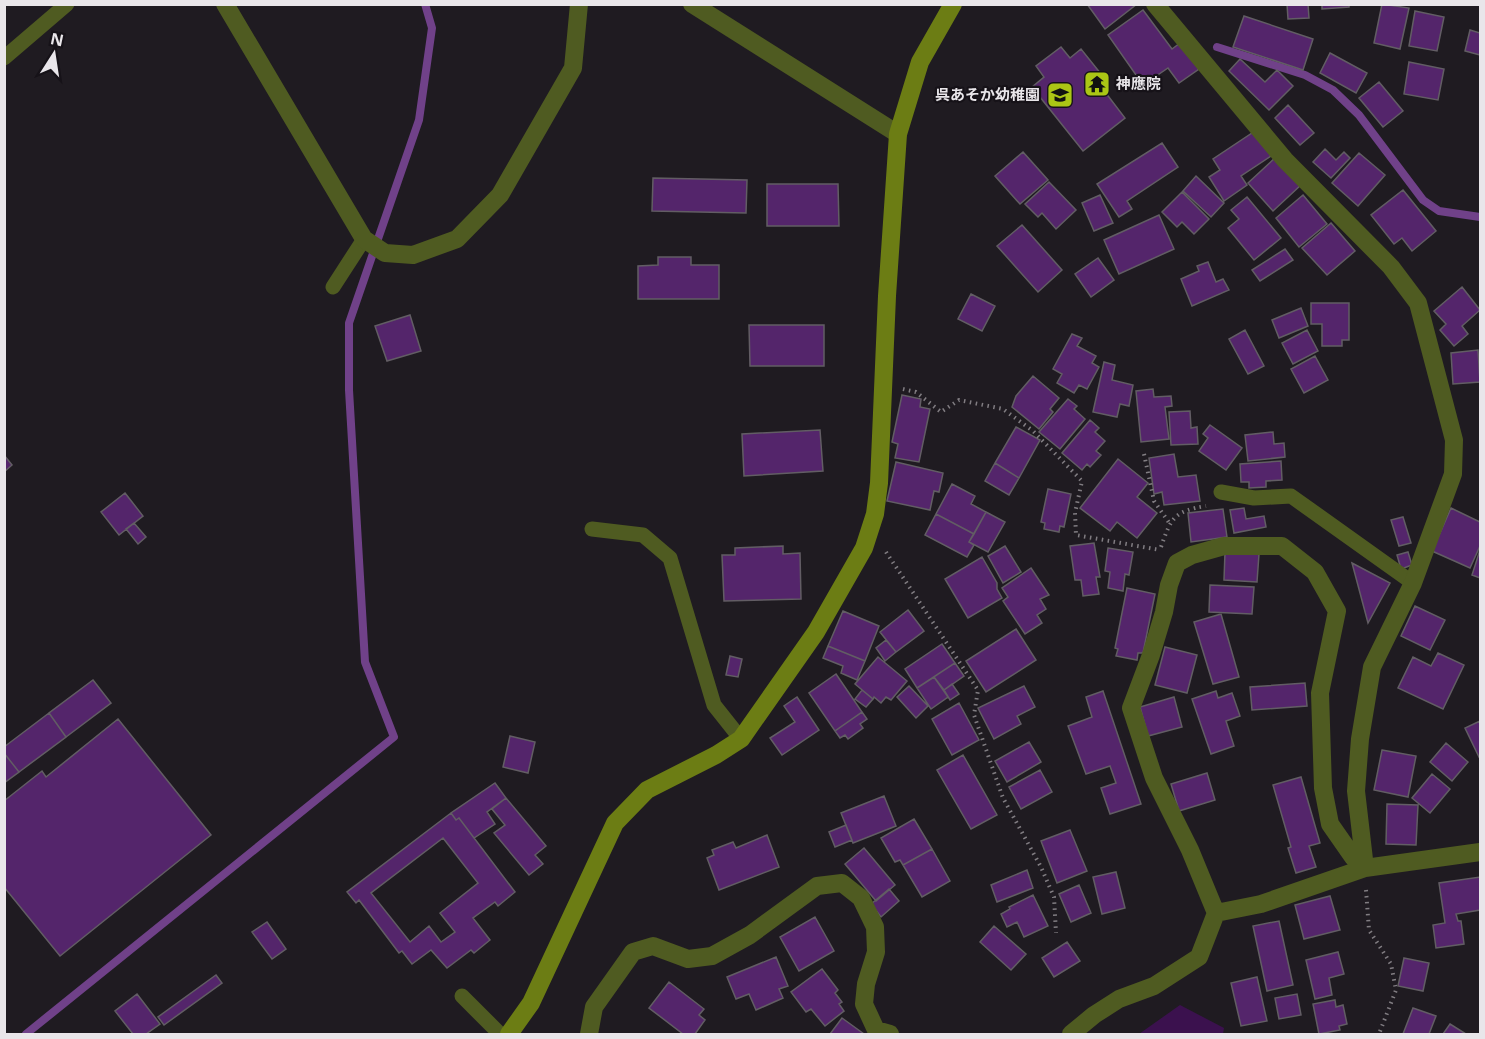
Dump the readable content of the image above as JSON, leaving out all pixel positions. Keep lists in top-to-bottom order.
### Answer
{
  "places": {
    "temple": ["神應院"],
    "school or university": ["呉あそか幼稚園"]
  },
  "north": "top"
}
